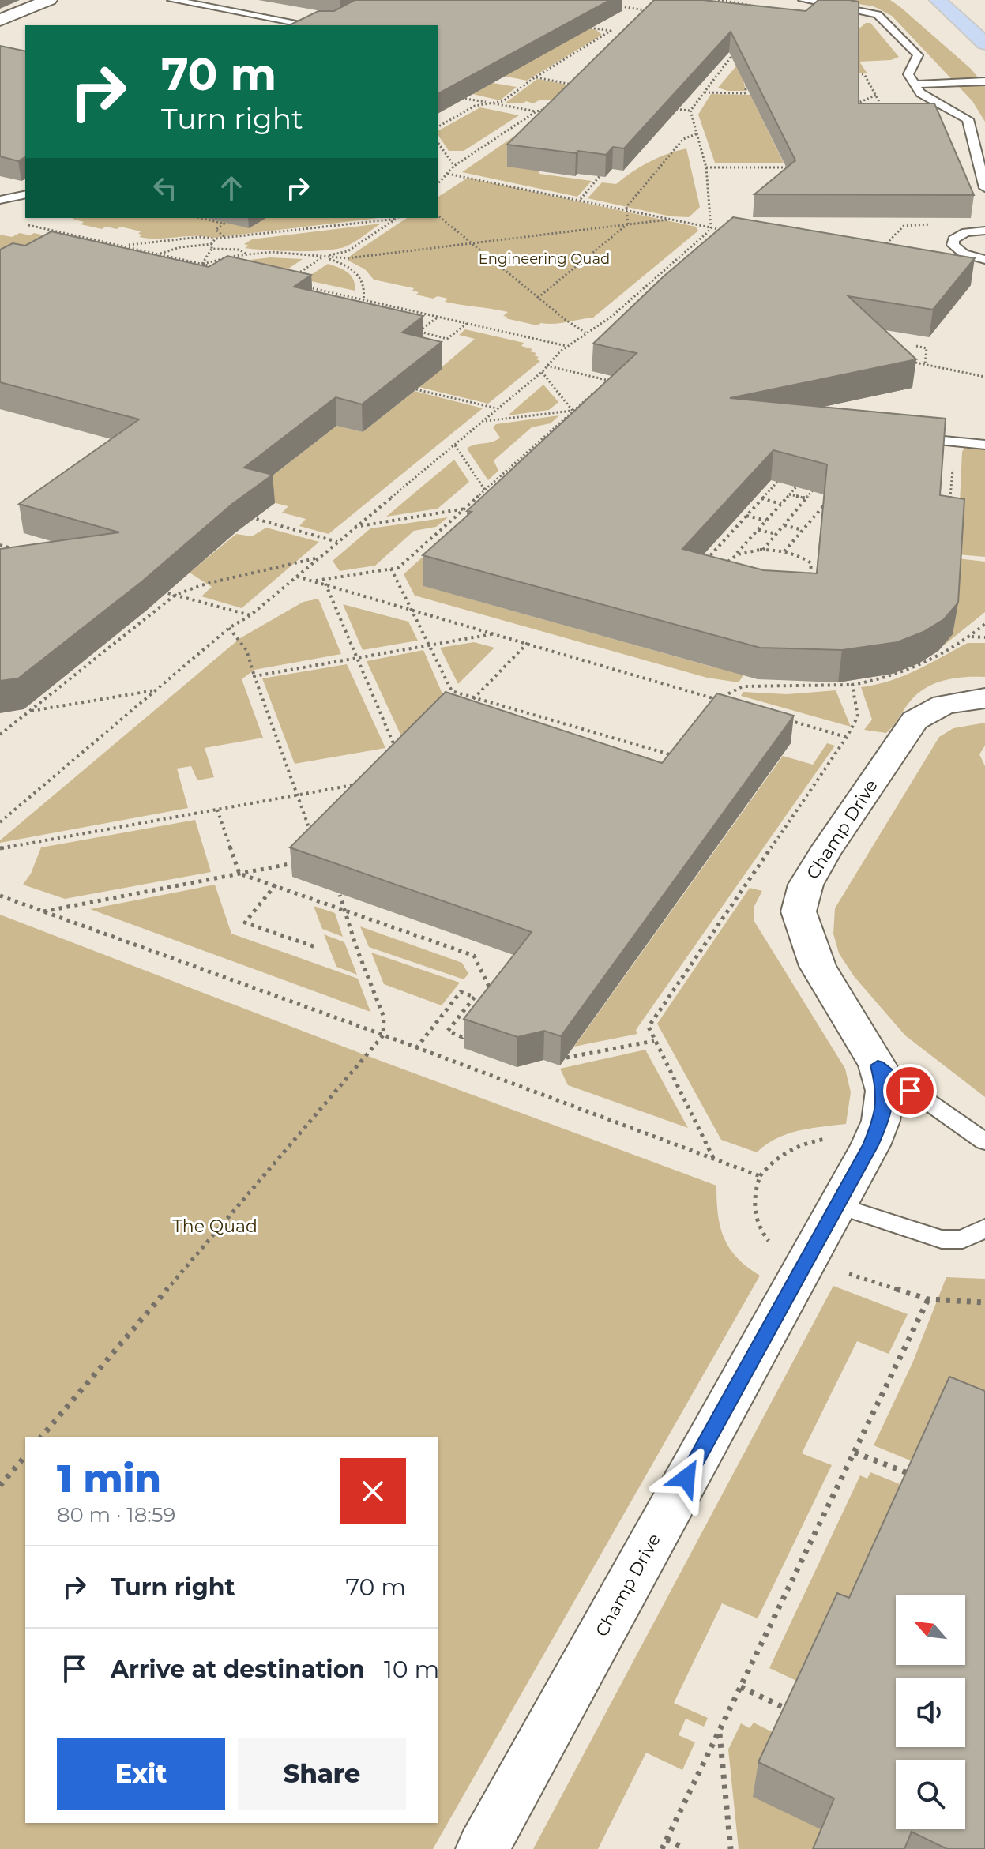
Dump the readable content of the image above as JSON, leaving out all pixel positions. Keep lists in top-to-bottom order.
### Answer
{
  "streets": {
    "street": ["Champ Drive"]
  },
  "parks": ["Engineering Quad", "The Quad"],
  "north": "top left",
  "page": {
    "turn": ["70 m", "Turn right"],
    "heading": ["1 min", "80 m · 18:59"],
    "list": [
      {
        "name": "Turn right",
        "value": "70 m"
      },
      {
        "name": "Arrive at destination",
        "value": "10 m"
      }
    ],
    "buttons": ["Exit", "Share"]
  }
}
